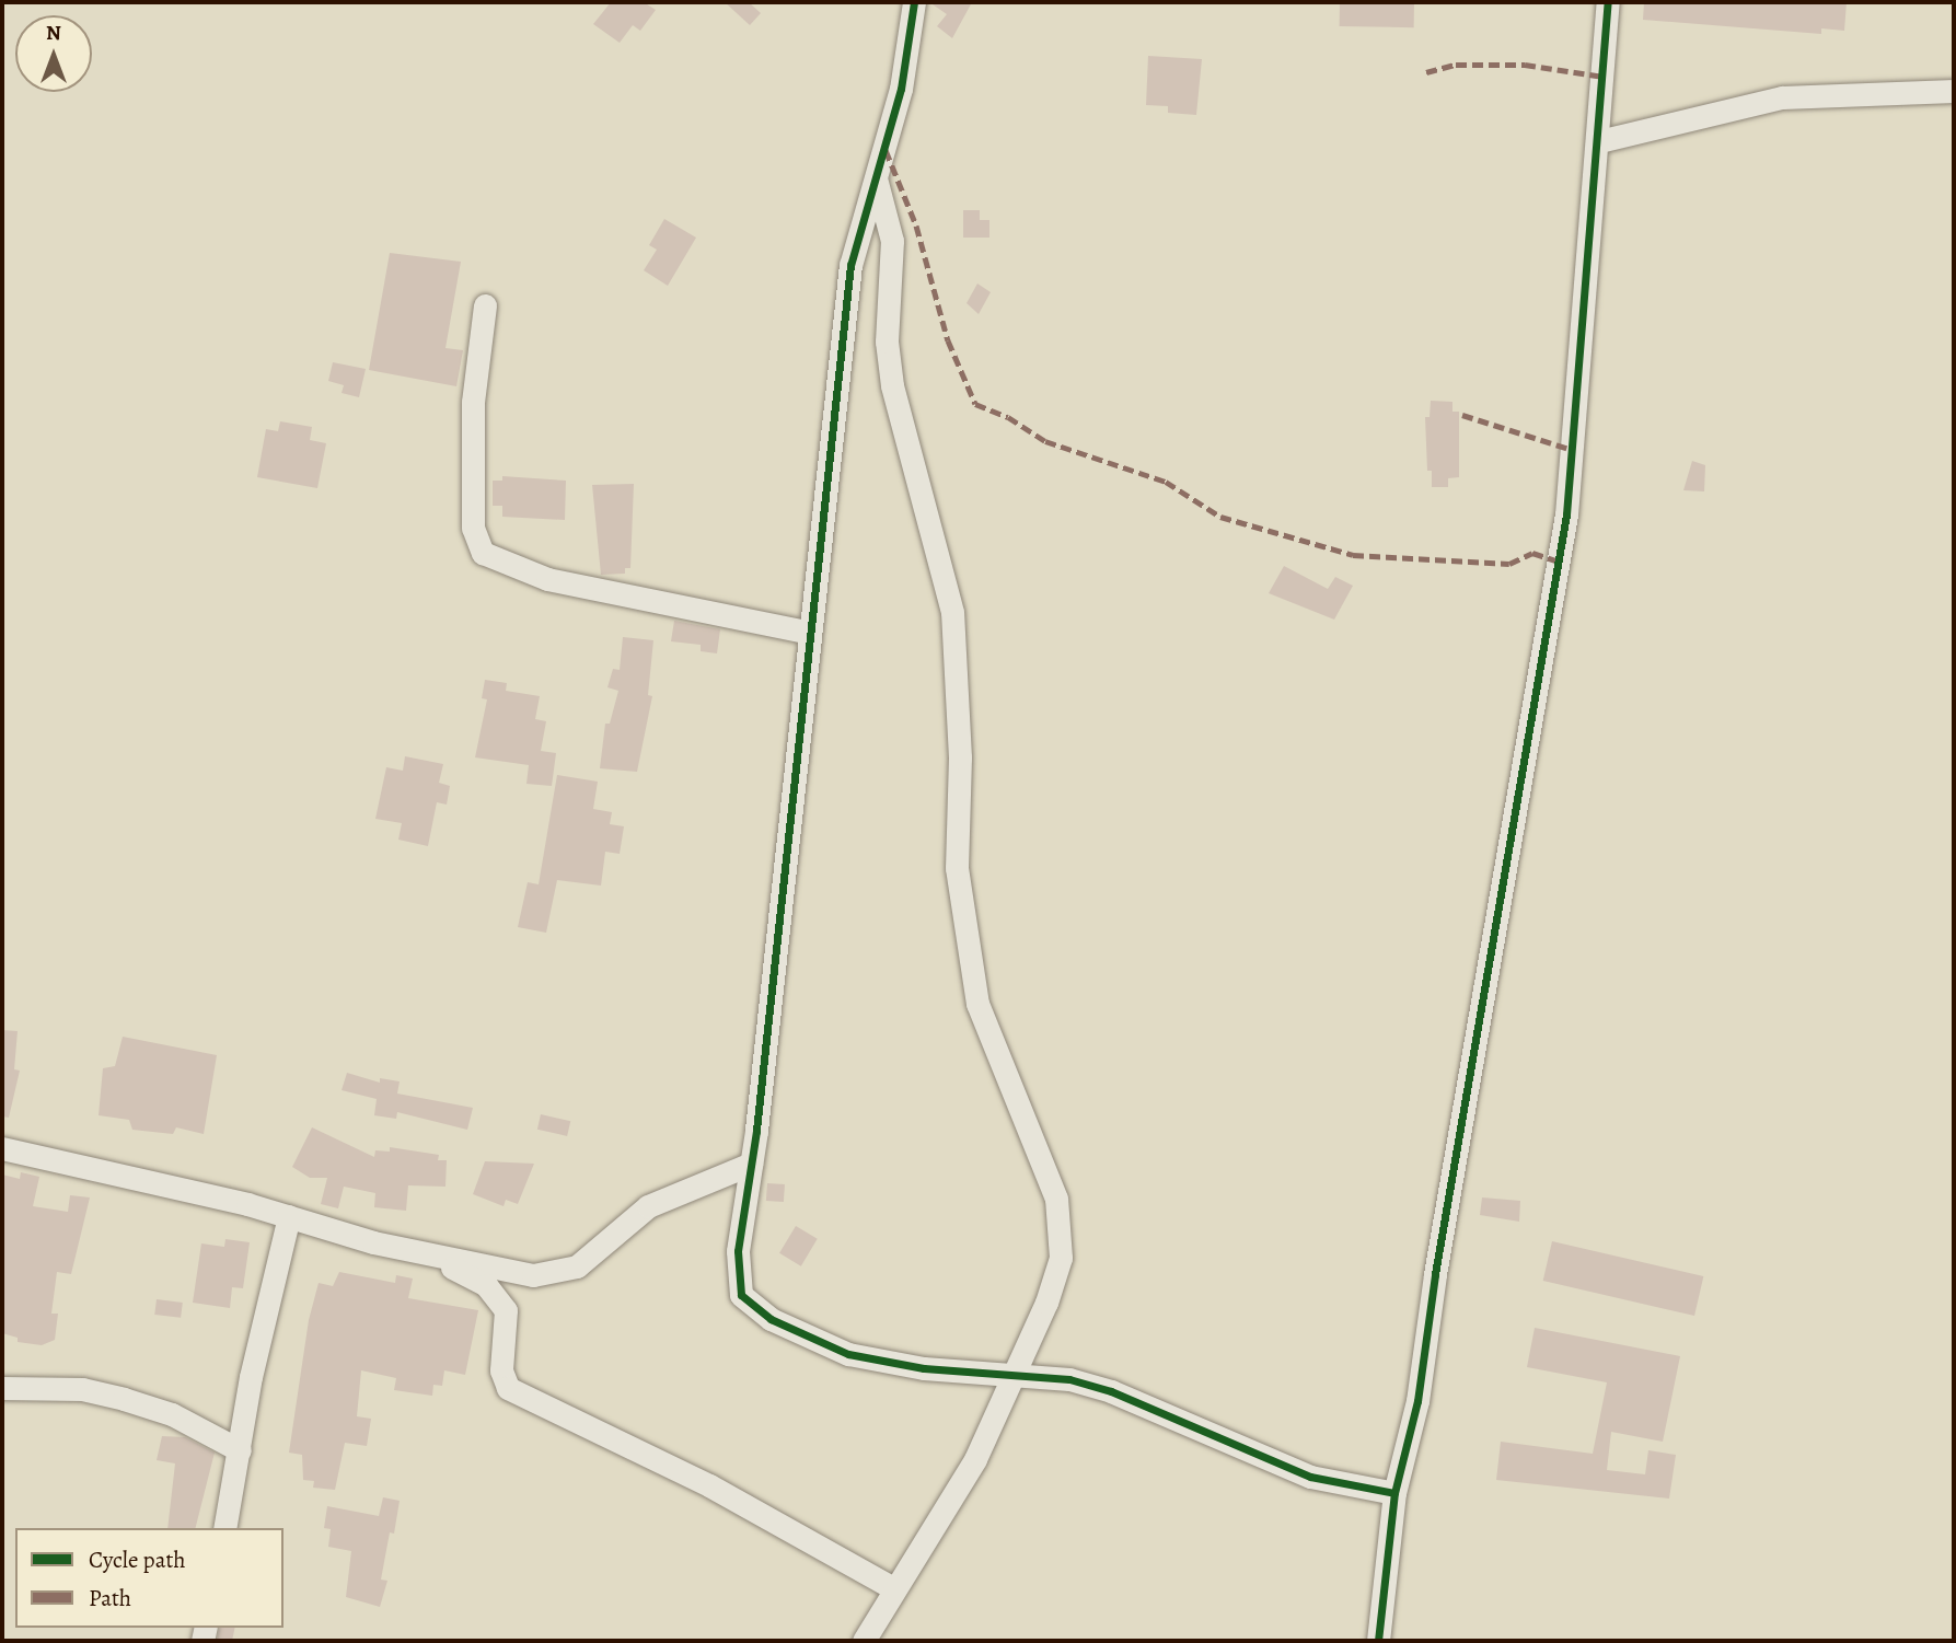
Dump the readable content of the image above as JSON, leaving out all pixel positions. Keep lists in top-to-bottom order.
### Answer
{
  "legend": ["Cycle path", "Path"],
  "north": "top"
}
